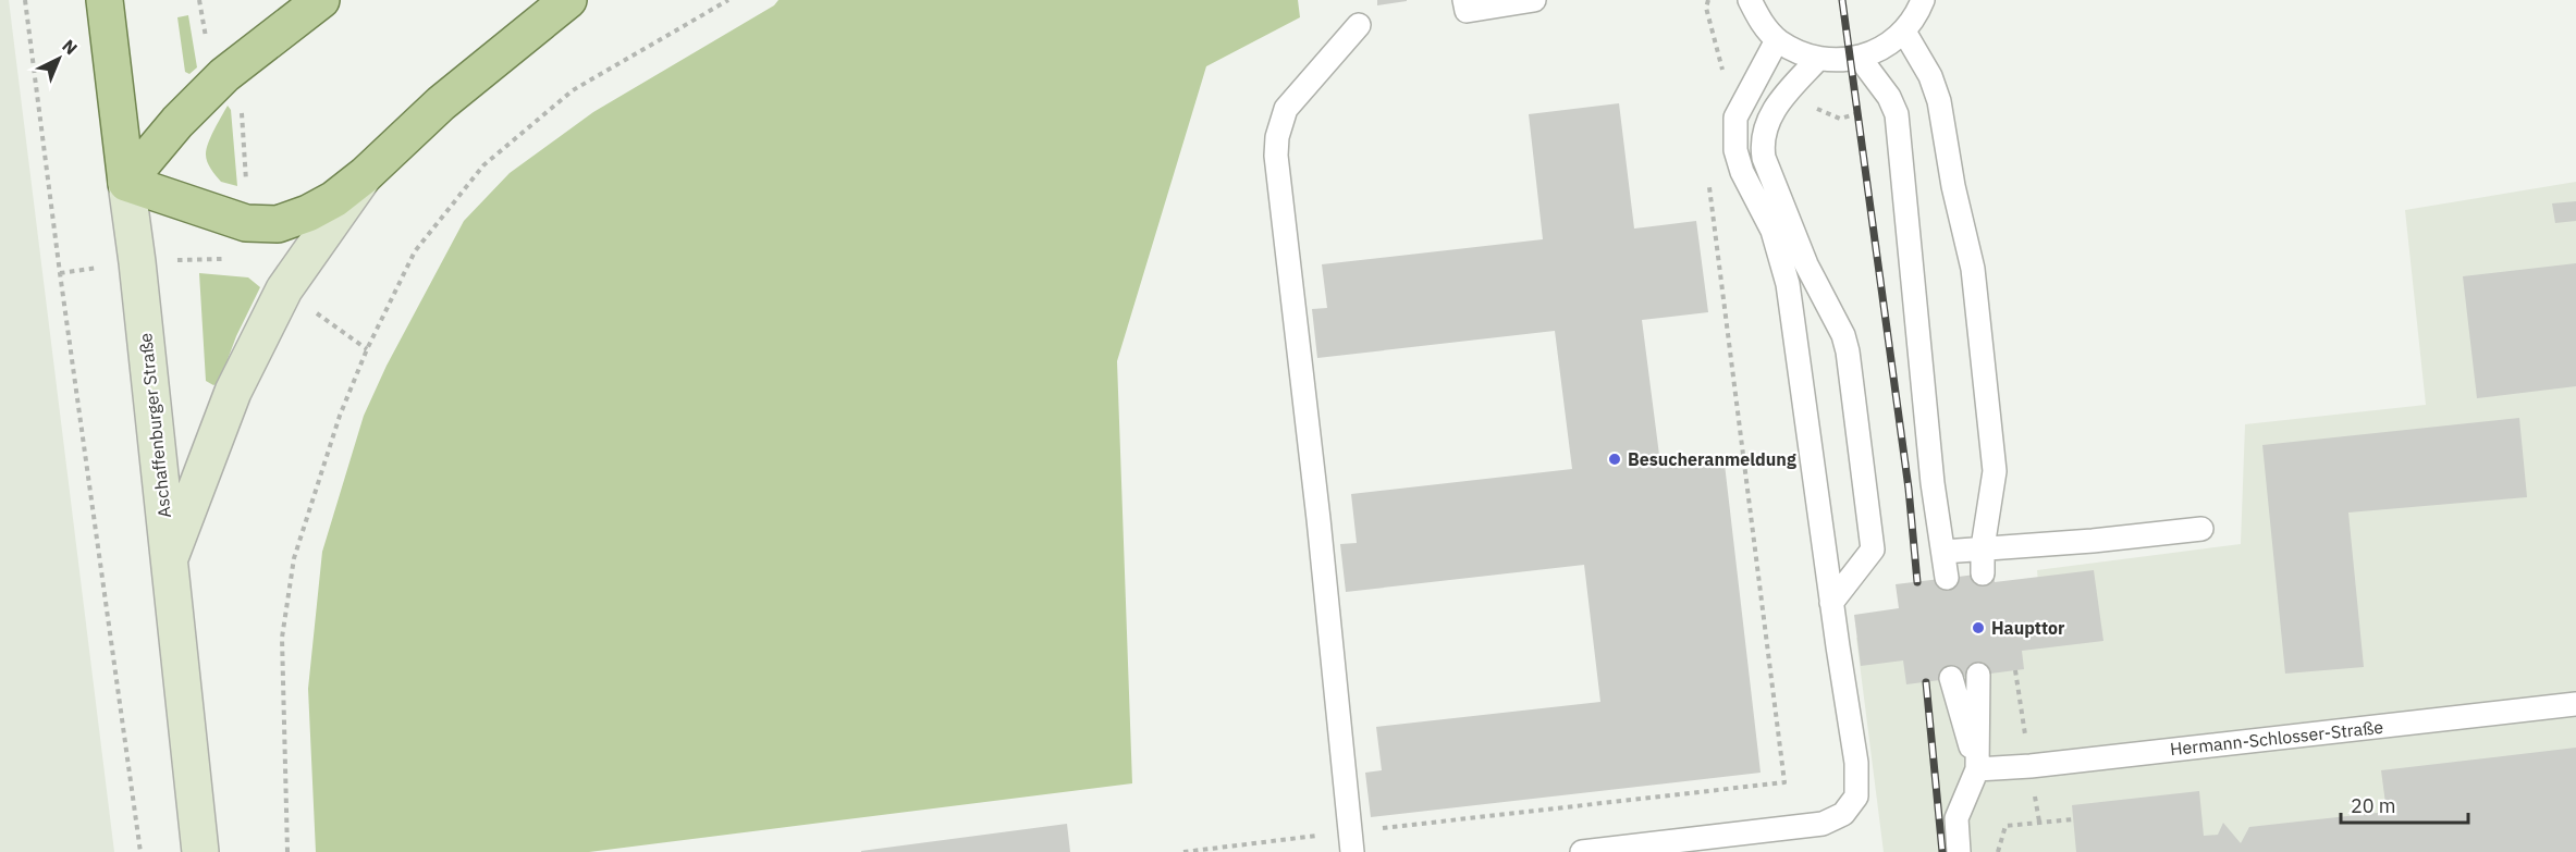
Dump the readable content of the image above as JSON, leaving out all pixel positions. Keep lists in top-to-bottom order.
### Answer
{
  "streets": {
    "main road": ["Aschaffenburger Straße"],
    "lane": ["Hermann-Schlosser-Straße"]
  },
  "places": ["Besucheranmeldung", "Haupttor"],
  "scale_bar": "20 m",
  "north": "top right"
}
